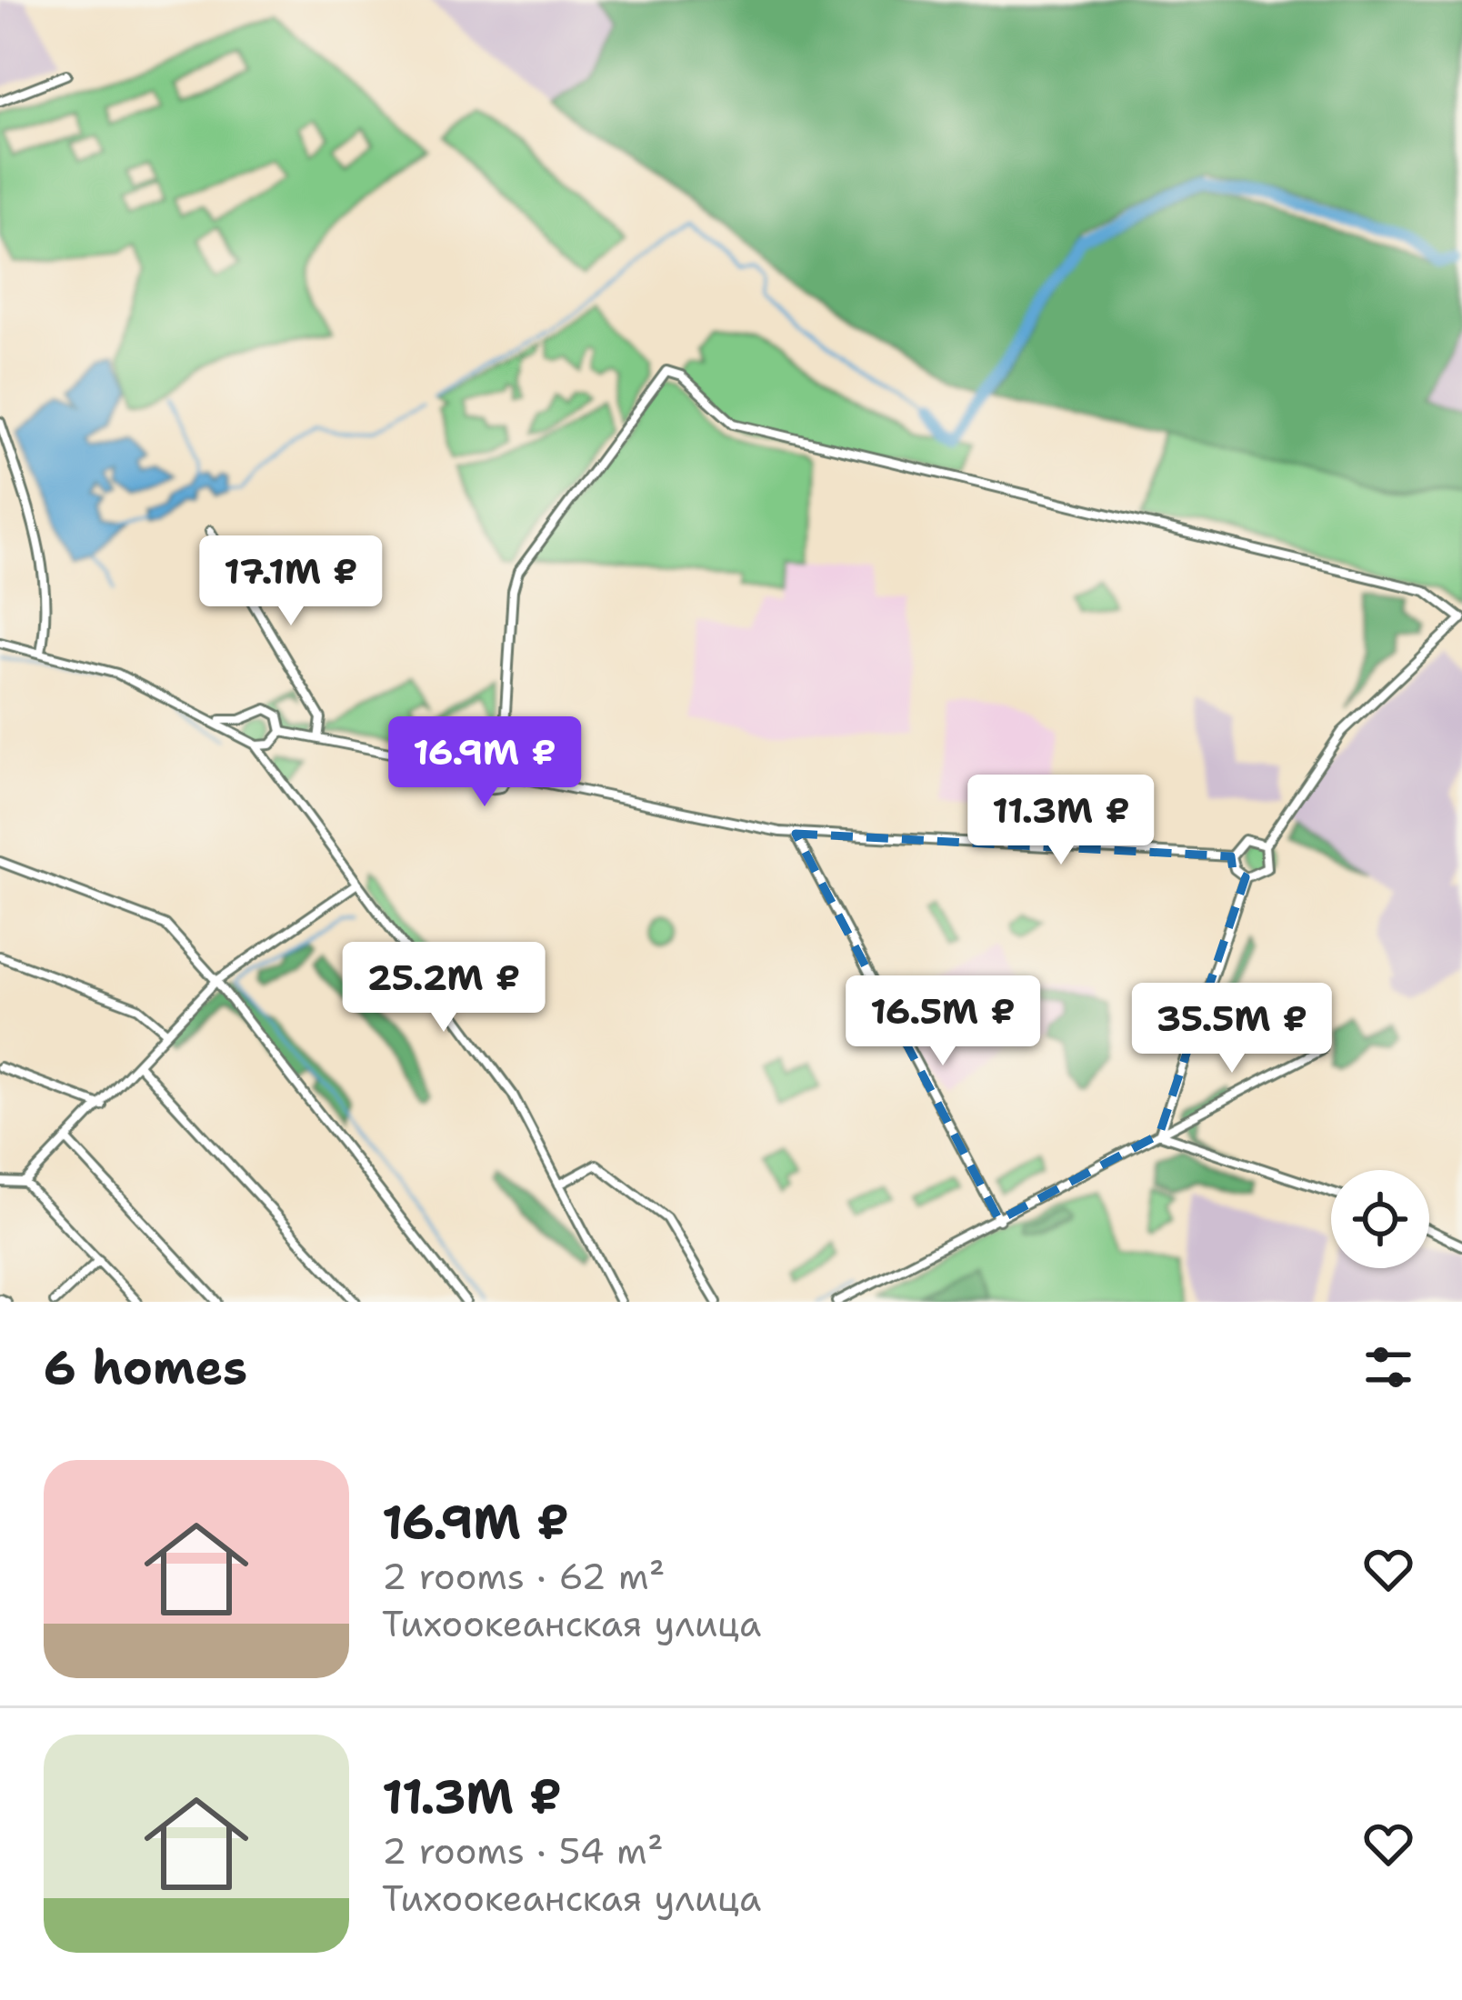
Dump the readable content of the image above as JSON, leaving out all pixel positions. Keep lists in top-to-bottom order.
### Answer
{
  "page": {
    "price": [
      "17.1M ₽",
      "16.9M ₽",
      "11.3M ₽",
      "25.2M ₽",
      "16.5M ₽",
      "35.5M ₽"
    ],
    "heading": "6 homes",
    "list": [
      {
        "name": "16.9M ₽",
        "note": "2 rooms · 62 m² · Тихоокеанская улица"
      },
      {
        "name": "11.3M ₽",
        "note": "2 rooms · 54 m² · Тихоокеанская улица"
      }
    ]
  }
}
